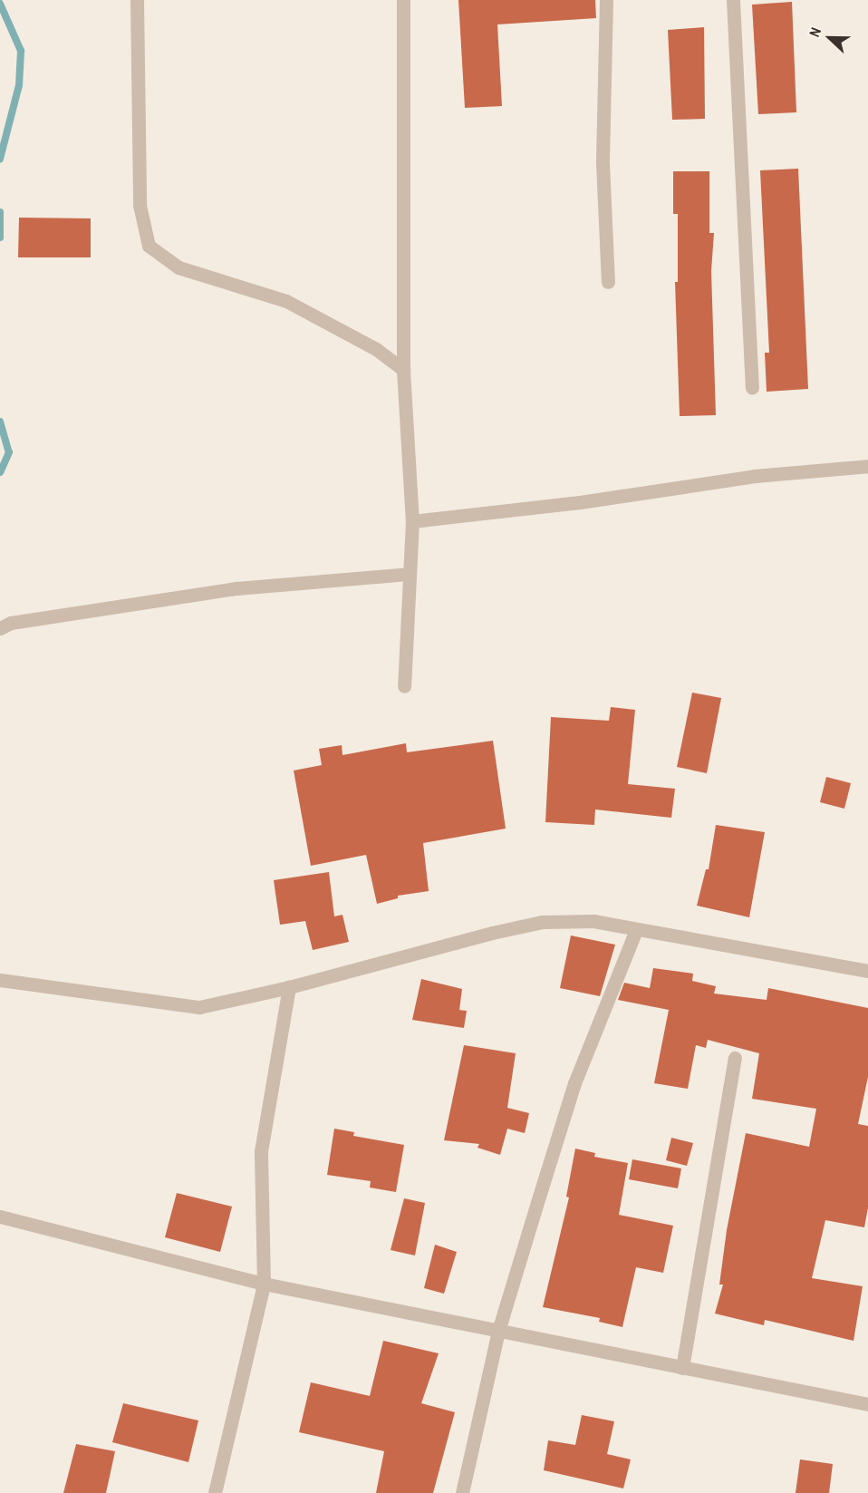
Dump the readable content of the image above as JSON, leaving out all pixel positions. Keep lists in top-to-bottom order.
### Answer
{
  "north": "left"
}
